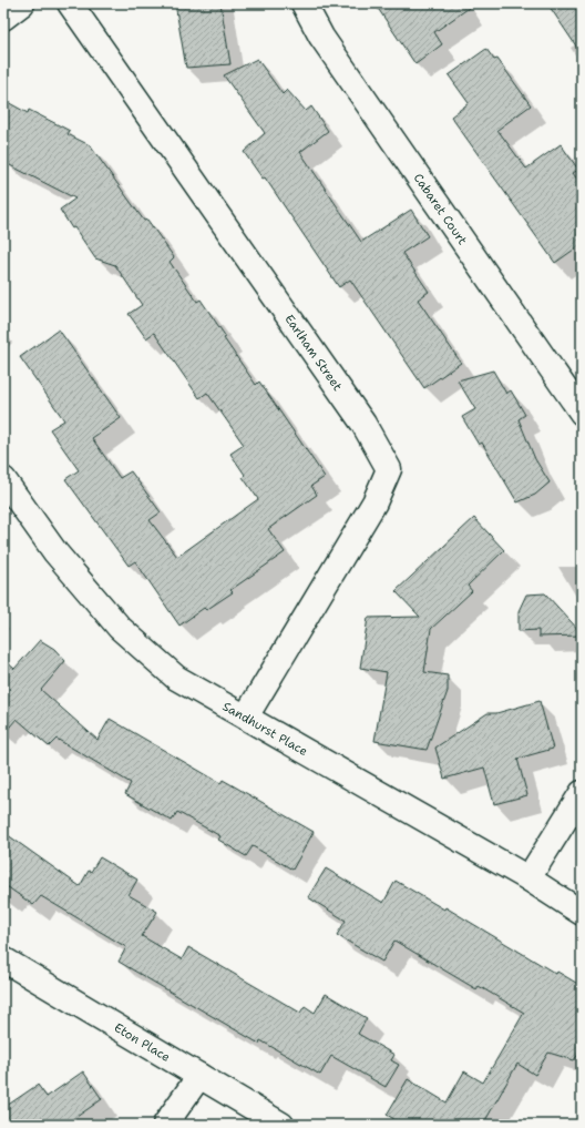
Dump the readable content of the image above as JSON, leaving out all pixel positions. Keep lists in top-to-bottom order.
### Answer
{
  "streets": {
    "street": [
      "Cabaret Court",
      "Earlham Street",
      "Sandhurst Place",
      "Eton Place"
    ]
  },
  "crossings": [
    ["Earlham Street", "Sandhurst Place"]
  ]
}
